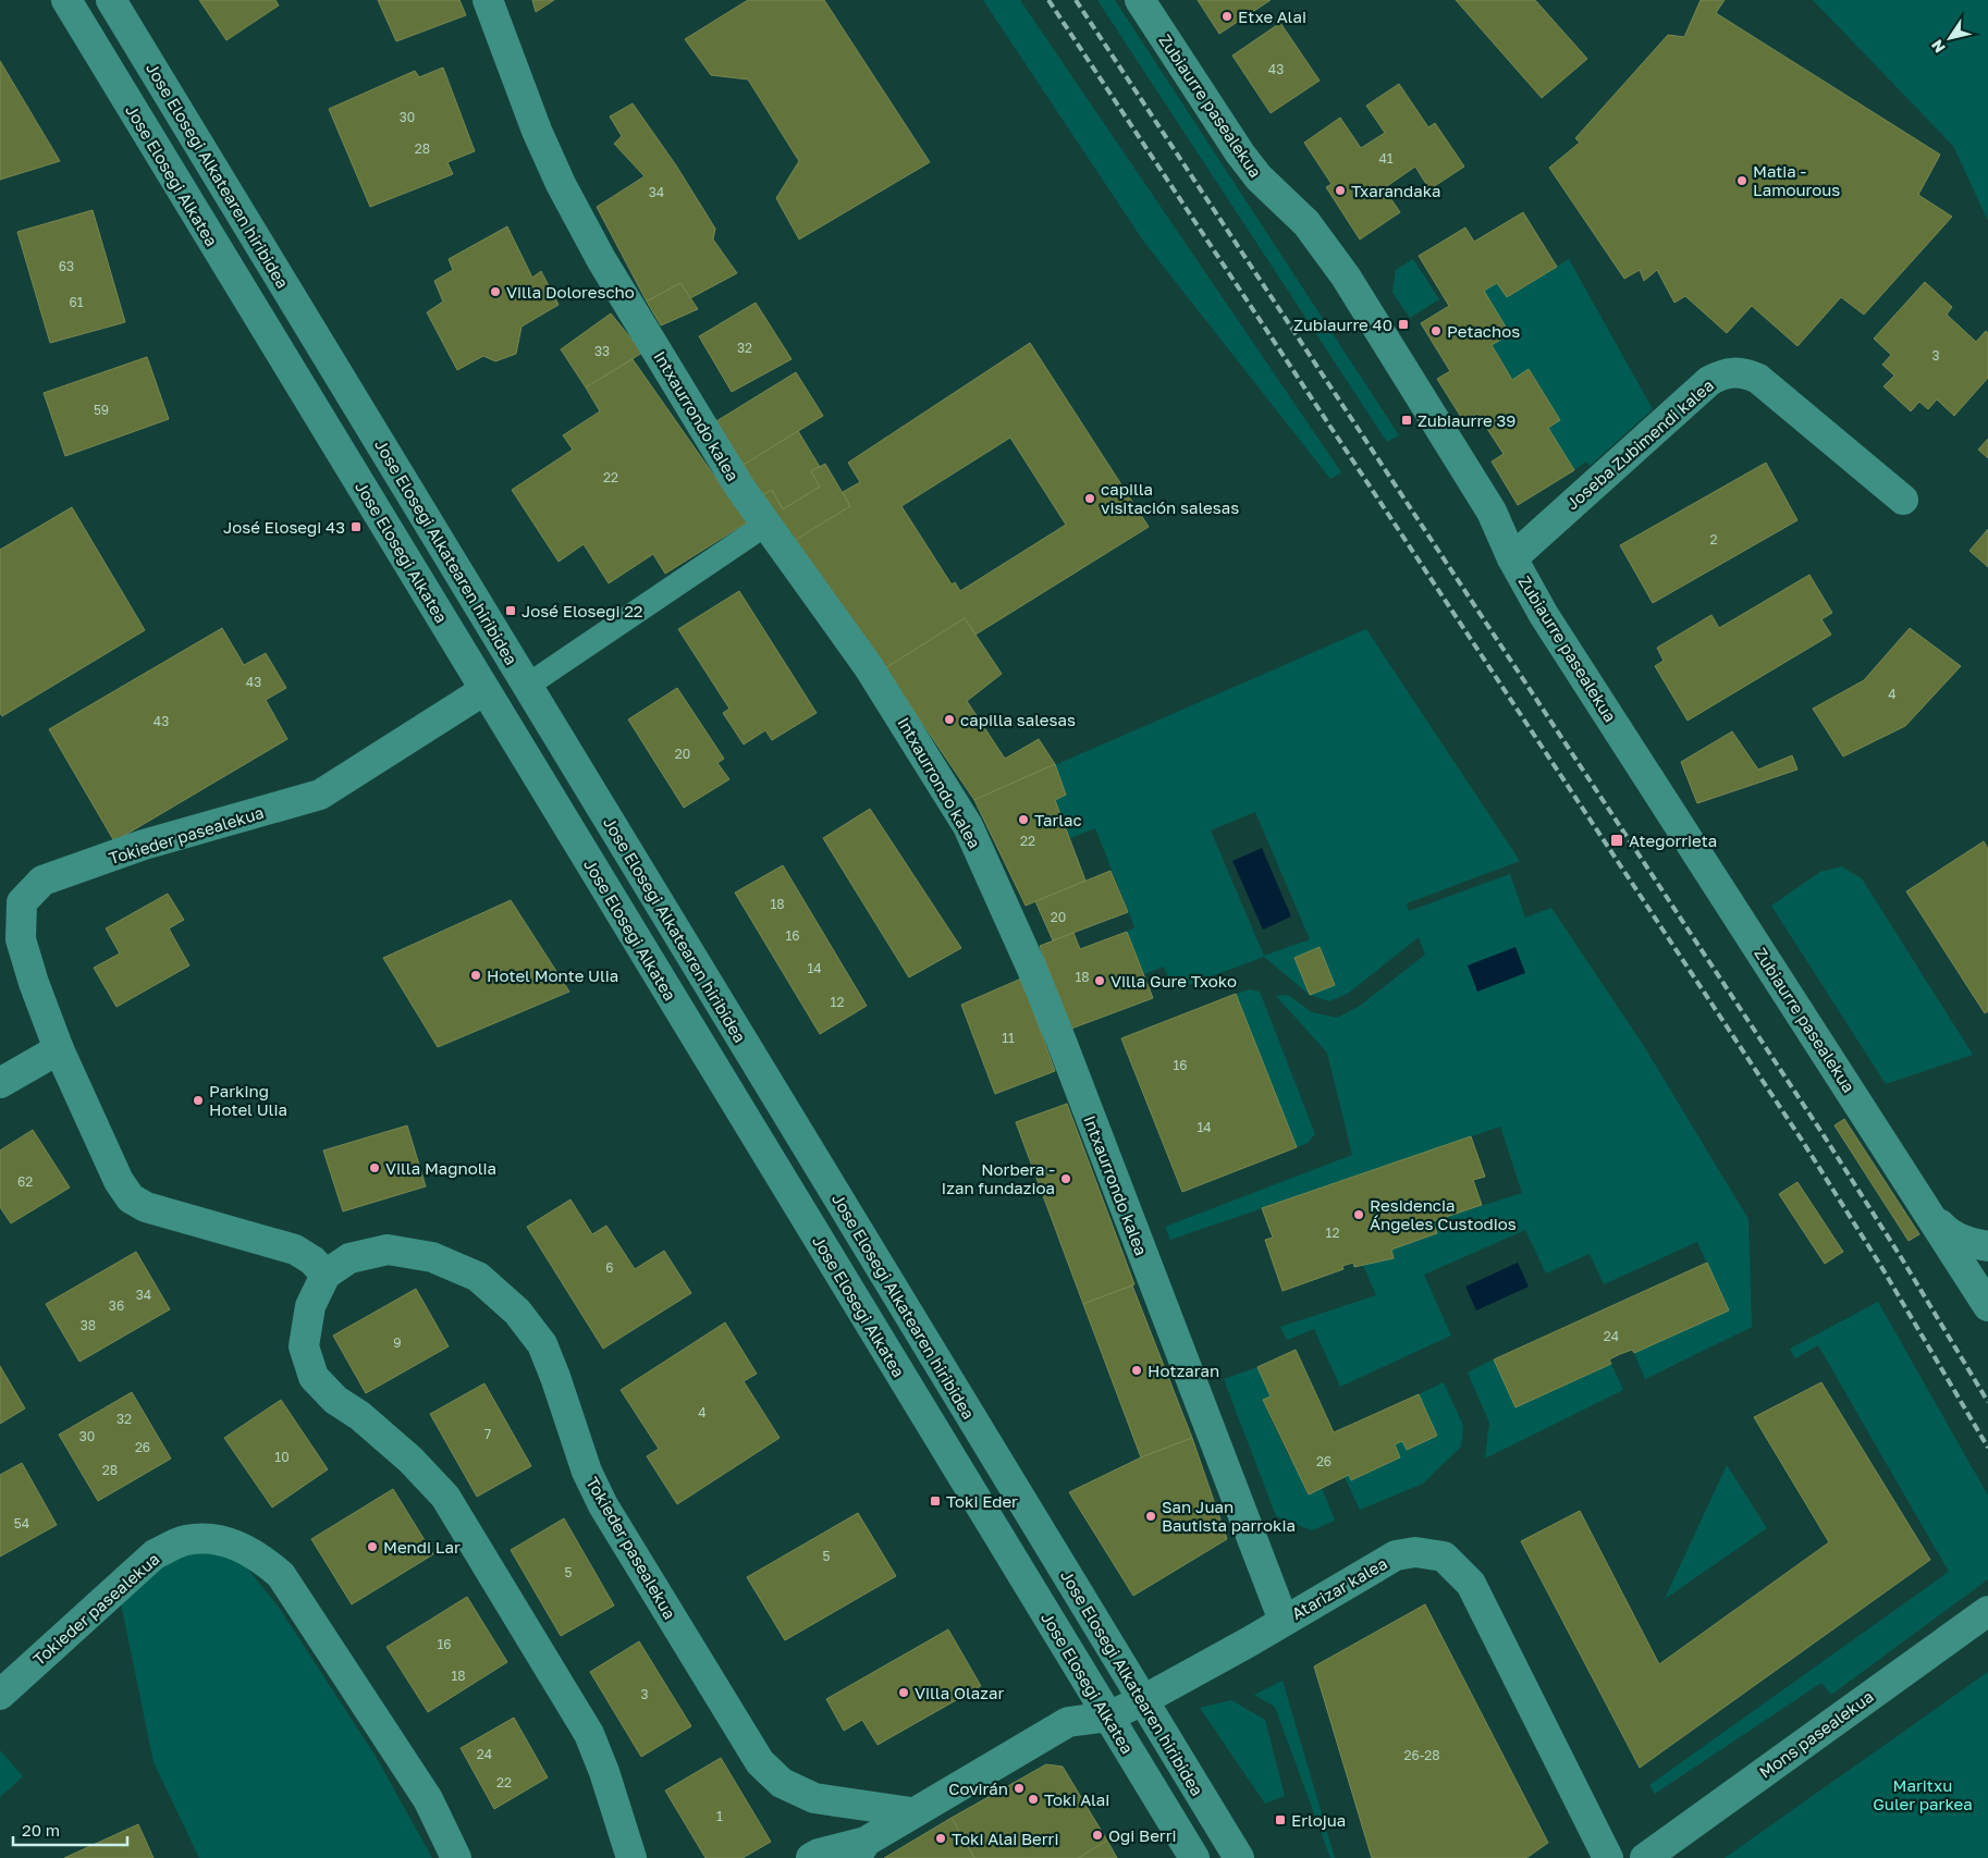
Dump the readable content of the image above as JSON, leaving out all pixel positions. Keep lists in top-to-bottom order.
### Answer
{
  "streets": {
    "street": [
      "Zubiaurre pasealekua",
      "Jose Elosegi Alkatea",
      "Jose Elosegi Alkatearen hiribidea",
      "Intxaurrondo kalea",
      "Joseba Zubimendi kalea",
      "Tokieder pasealekua",
      "Atarizar kalea",
      "Mons pasealekua"
    ]
  },
  "crossings": [
    ["Zubiaurre pasealekua", "Joseba Zubimendi kalea"],
    ["Jose Elosegi Alkatea", "Tokieder pasealekua"],
    ["Jose Elosegi Alkatea", "Atarizar kalea"],
    ["Jose Elosegi Alkatearen hiribidea", "Atarizar kalea"],
    ["Intxaurrondo kalea", "Atarizar kalea"],
    ["Tokieder pasealekua", "Atarizar kalea"]
  ],
  "parks": ["Maritxu Guler parkea"],
  "places": {
    "other": [
      "Etxe Alai",
      "Matia - Lamourous",
      "Txarandaka",
      "Villa Dolorescho",
      "Petachos",
      "capilla visitación salesas",
      "capilla salesas",
      "Tarlac",
      "Hotel Monte Ulia",
      "Villa Gure Txoko",
      "Parking Hotel Ulia",
      "Villa Magnolia",
      "Norbera - Izan fundazioa",
      "Residencia Ángeles Custodios",
      "Hotzaran",
      "San Juan Bautista parrokia",
      "Mendi Lar",
      "Villa Olazar",
      "Covirán",
      "Toki Alai",
      "Ogi Berri",
      "Toki Alai Berri"
    ],
    "transit": [
      "Zubiaurre 40",
      "Zubiaurre 39",
      "José Elosegi 43",
      "José Elosegi 22",
      "Ategorrieta",
      "Toki Eder",
      "Erlojua"
    ]
  },
  "house_numbers": [
    "43",
    "30",
    "28",
    "41",
    "34",
    "63",
    "61",
    "32",
    "33",
    "3",
    "59",
    "22",
    "2",
    "43",
    "4",
    "43",
    "20",
    "22",
    "18",
    "20",
    "16",
    "14",
    "18",
    "12",
    "11",
    "16",
    "14",
    "62",
    "12",
    "6",
    "34",
    "36",
    "38",
    "24",
    "9",
    "4",
    "32",
    "7",
    "30",
    "26",
    "10",
    "26",
    "28",
    "54",
    "5",
    "5",
    "16",
    "18",
    "3",
    "24",
    "26-28",
    "22",
    "1"
  ],
  "scale_bar": "20 m",
  "north": "bottom left"
}
